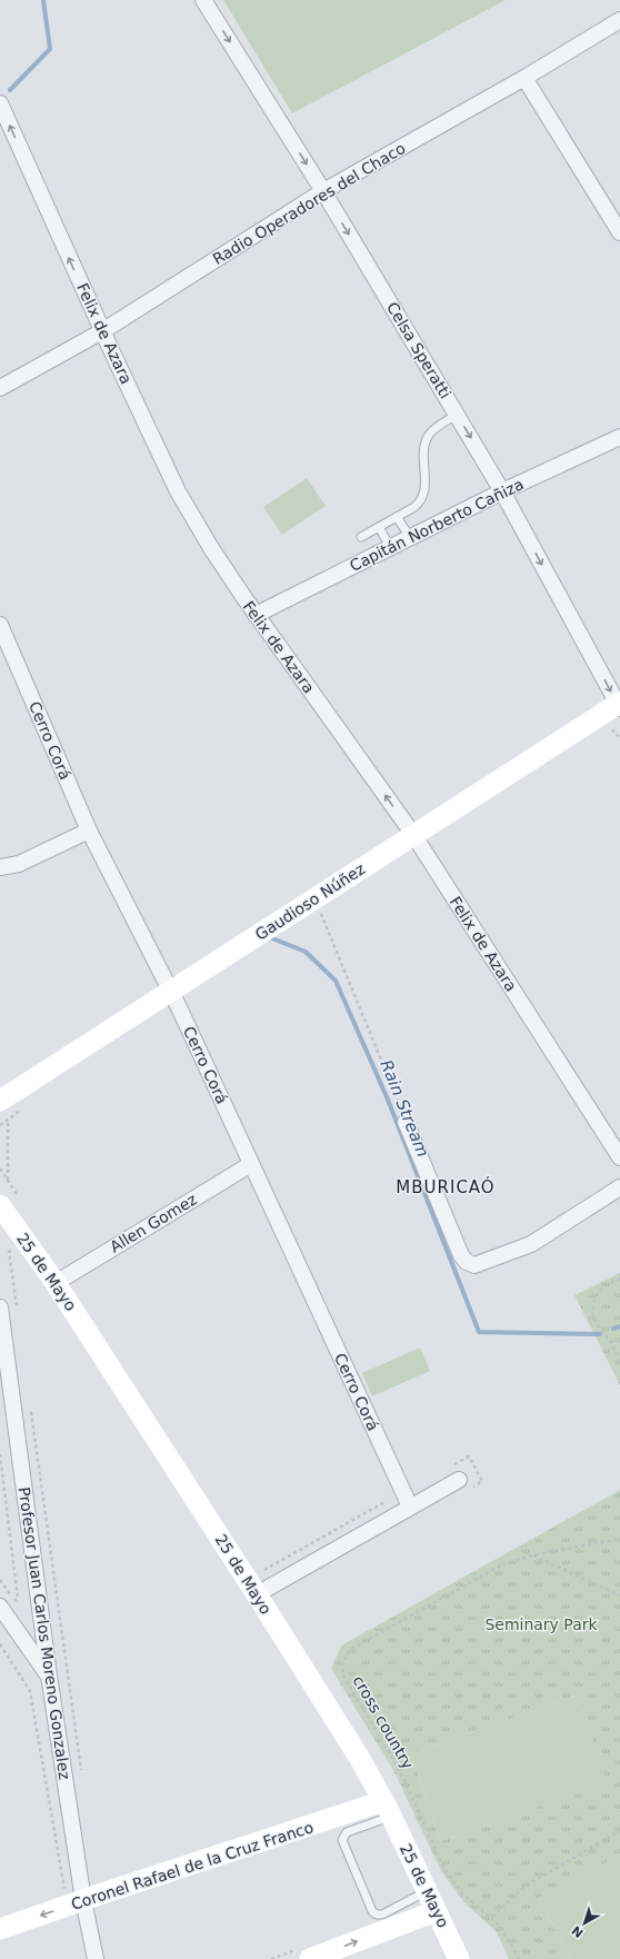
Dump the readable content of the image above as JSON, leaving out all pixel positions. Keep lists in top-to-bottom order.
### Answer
{
  "streets": {
    "street": [
      "Radio Operadores del Chaco",
      "Felix de Azara",
      "Celsa Speratti",
      "Capitán Norberto Cañiza",
      "Cerro Corá",
      "Gaudioso Núñez",
      "Allen Gomez",
      "25 de Mayo",
      "Profesor Juan Carlos Moreno Gonzalez",
      "Coronel Rafael de la Cruz Franco"
    ],
    "path": ["cross country"]
  },
  "crossings": [
    ["Radio Operadores del Chaco", "Felix de Azara"],
    ["Radio Operadores del Chaco", "Celsa Speratti"],
    ["Felix de Azara", "Capitán Norberto Cañiza"],
    ["Felix de Azara", "Gaudioso Núñez"],
    ["Celsa Speratti", "Capitán Norberto Cañiza"],
    ["Celsa Speratti", "Gaudioso Núñez"],
    ["Cerro Corá", "Gaudioso Núñez"],
    ["Cerro Corá", "Allen Gomez"],
    ["Allen Gomez", "25 de Mayo"],
    ["25 de Mayo", "Coronel Rafael de la Cruz Franco"],
    ["Profesor Juan Carlos Moreno Gonzalez", "Coronel Rafael de la Cruz Franco"]
  ],
  "one_way": ["Felix de Azara", "Celsa Speratti"],
  "districts": ["MBURICAÓ"],
  "water": ["Rain Stream"],
  "parks": ["Seminary Park"],
  "north": "bottom left"
}
